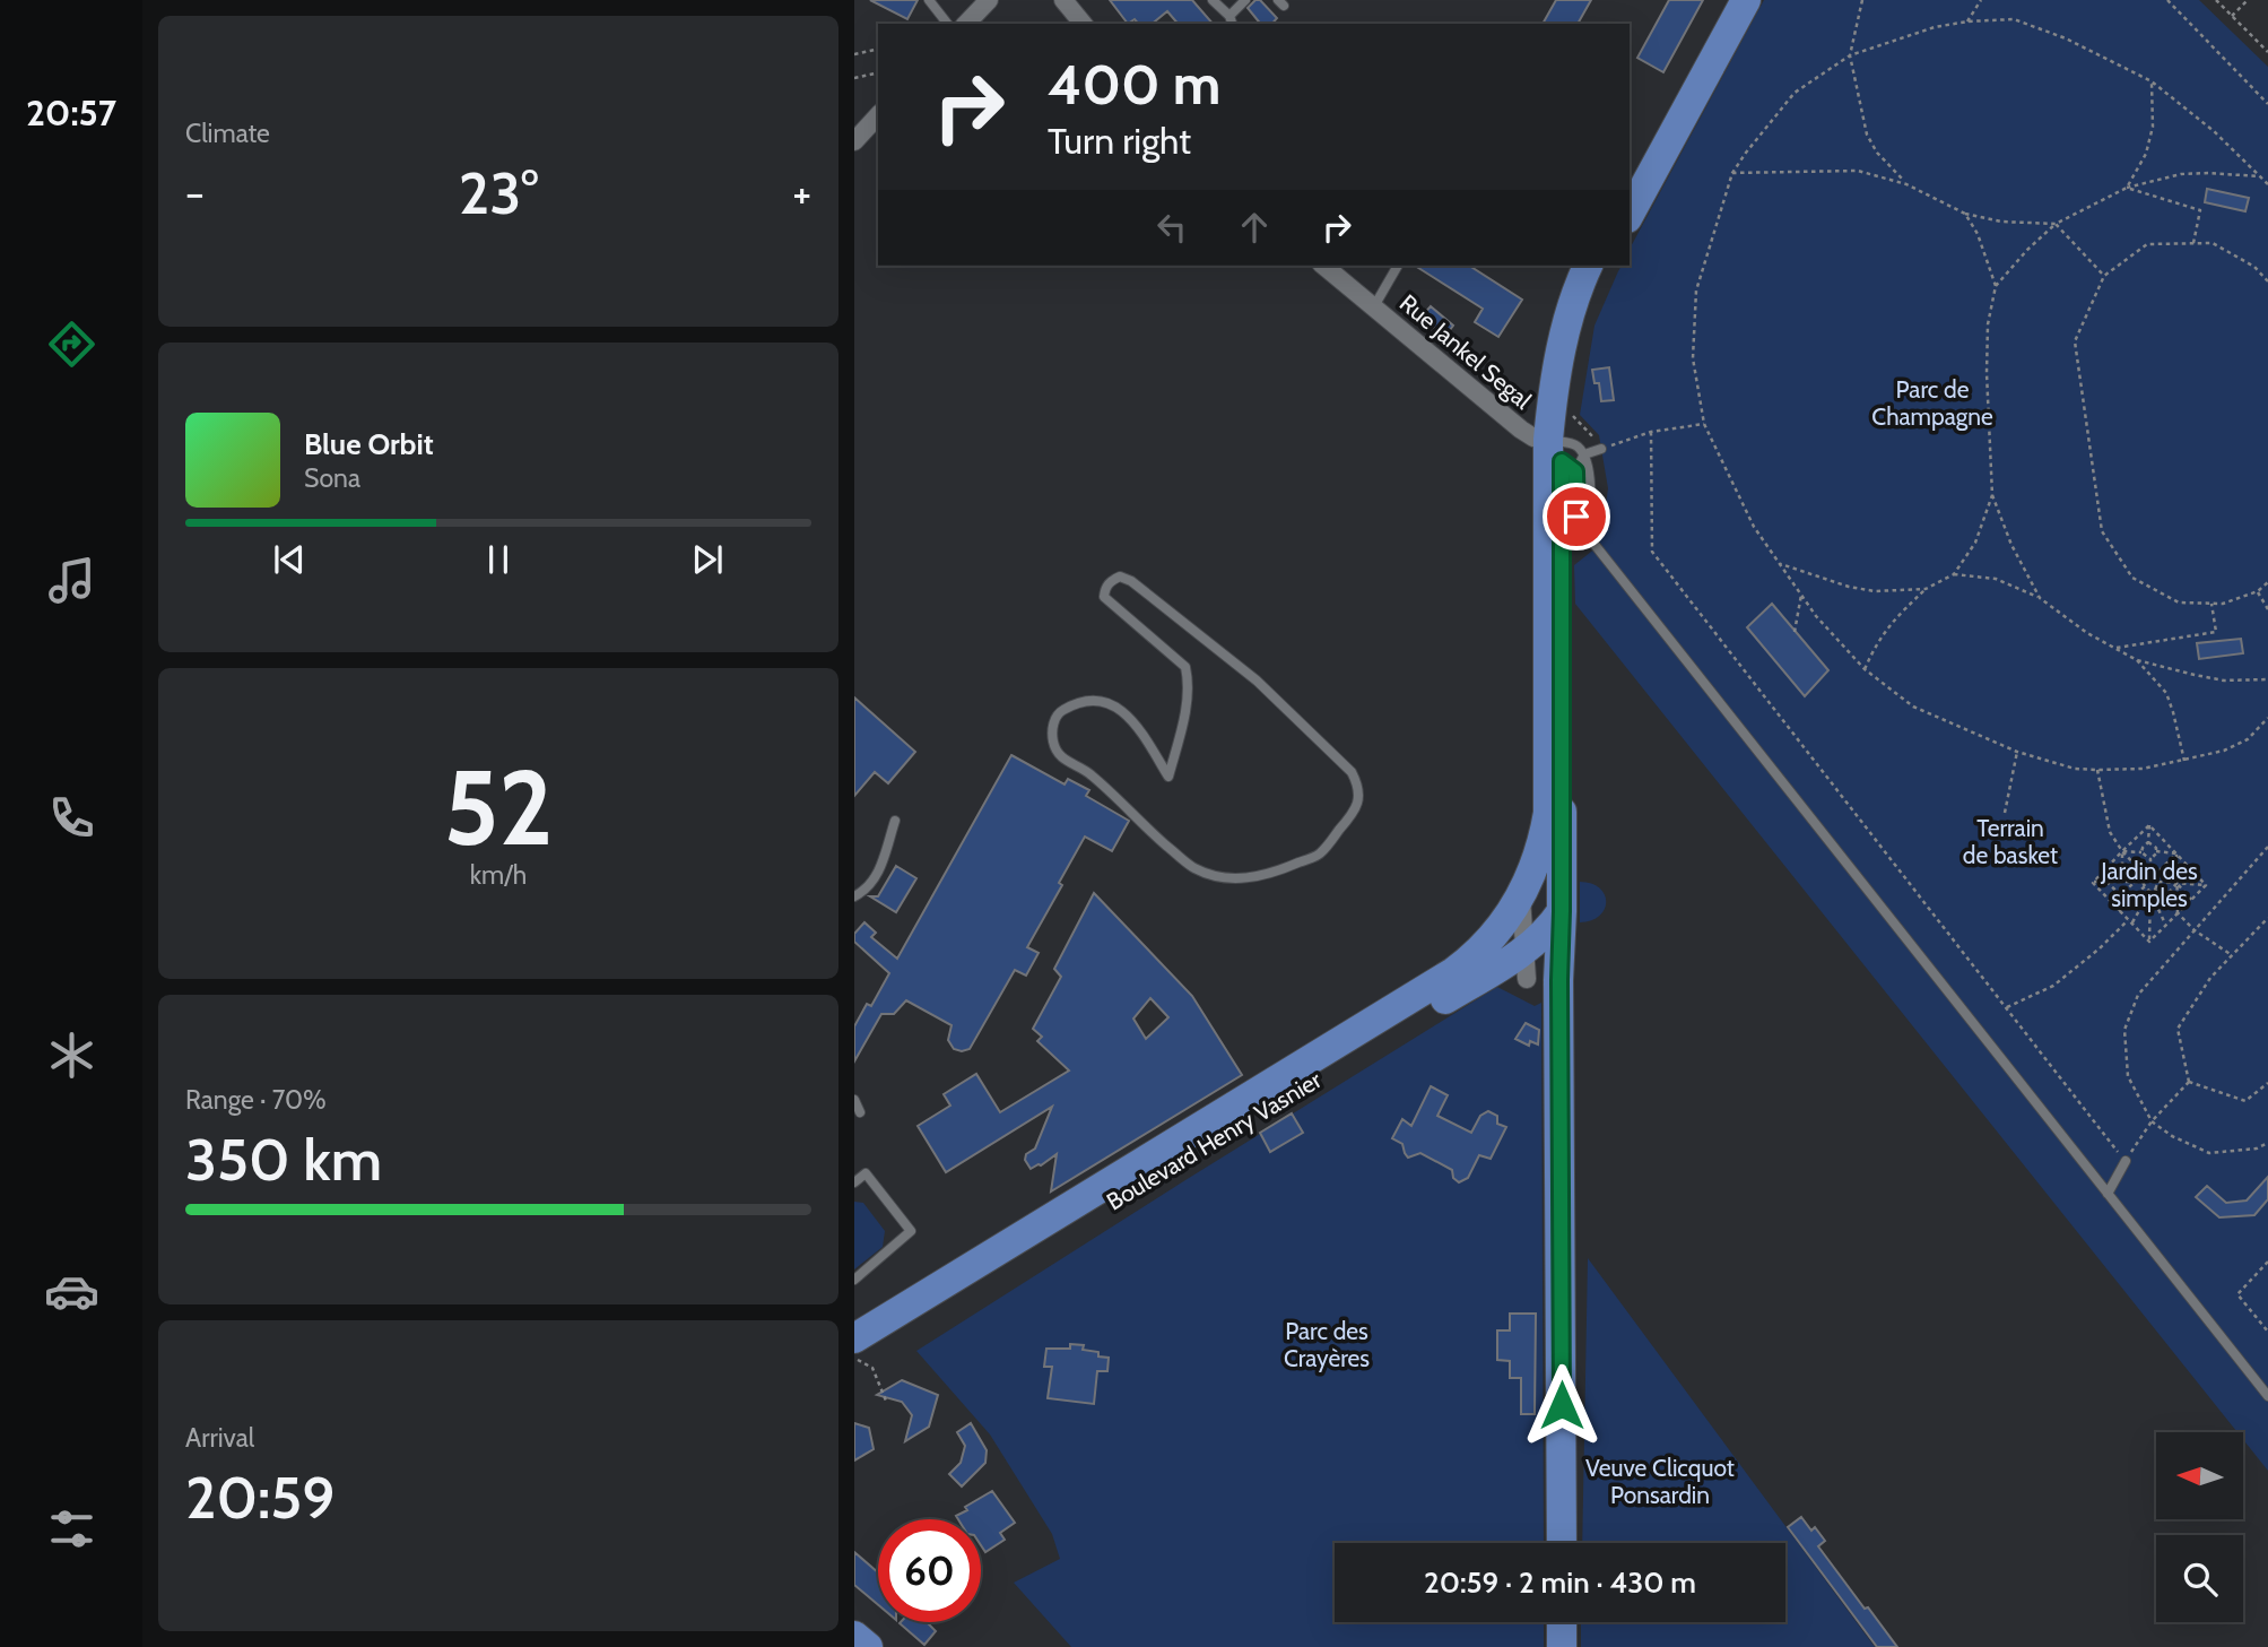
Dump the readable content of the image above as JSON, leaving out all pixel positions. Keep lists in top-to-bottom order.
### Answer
{
  "streets": {
    "main road": ["Boulevard Henry Vasnier"],
    "street": ["Rue Jankel Segal"]
  },
  "crossings": [
    ["Rue Jankel Segal", "Boulevard Henry Vasnier"]
  ],
  "parks": [
    "Parc de Champagne",
    "Terrain de basket",
    "Jardin des simples",
    "Parc des Crayères",
    "Veuve Clicquot Ponsardin"
  ],
  "north": "left",
  "page": {
    "tabs": "20:57",
    "tile": [
      "Climate",
      ["52", "km/h"],
      ["Range · 70%", "350 km"],
      ["Arrival", "20:59"]
    ],
    "turn": ["400 m", "Turn right"],
    "heat": ["−", "23°", "+"],
    "song": ["Blue Orbit", "Sona"],
    "limit": "60",
    "trip": "20:59 · 2 min · 430 m"
  }
}
